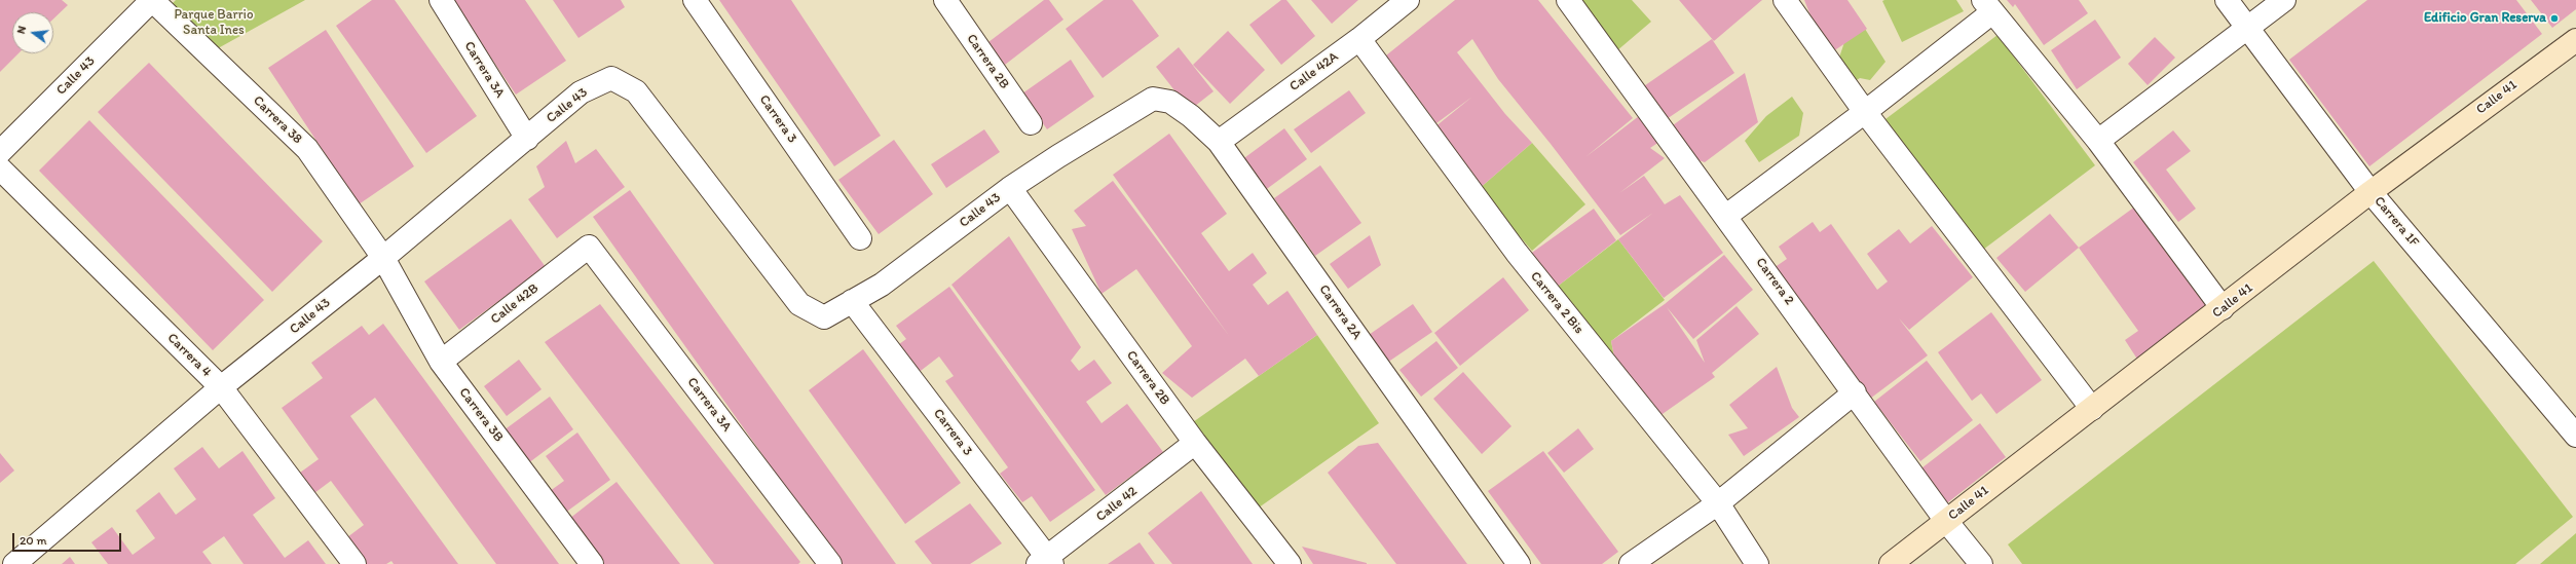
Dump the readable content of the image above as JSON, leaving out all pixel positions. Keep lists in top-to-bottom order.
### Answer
{
  "streets": {
    "street": [
      "Carrera 2B",
      "Carrera 3A",
      "Calle 42A",
      "Calle 43",
      "Calle 41",
      "Carrera 3",
      "Carrera 38",
      "Carrera 1F",
      "Carrera 2",
      "Carrera 2 Bis",
      "Calle 42B",
      "Carrera 2A",
      "Carrera 4",
      "Carrera 3B",
      "Calle 42"
    ]
  },
  "crossings": [
    ["Carrera 2B", "Calle 43"],
    ["Carrera 2B", "Calle 42"],
    ["Carrera 3A", "Calle 43"],
    ["Carrera 3A", "Calle 42B"],
    ["Calle 42A", "Carrera 2 Bis"],
    ["Calle 42A", "Carrera 2A"],
    ["Calle 43", "Carrera 3"],
    ["Calle 43", "Carrera 38"],
    ["Calle 43", "Carrera 2A"],
    ["Calle 43", "Carrera 4"],
    ["Calle 43", "Carrera 3B"],
    ["Calle 41", "Carrera 1F"],
    ["Calle 41", "Carrera 2"],
    ["Carrera 3", "Calle 42"],
    ["Carrera 38", "Carrera 3B"],
    ["Calle 42B", "Carrera 3B"]
  ],
  "parks": ["Parque Barrio Santa Ines"],
  "places": ["Edificio Gran Reserva"],
  "scale_bar": "20 m",
  "north": "left"
}
